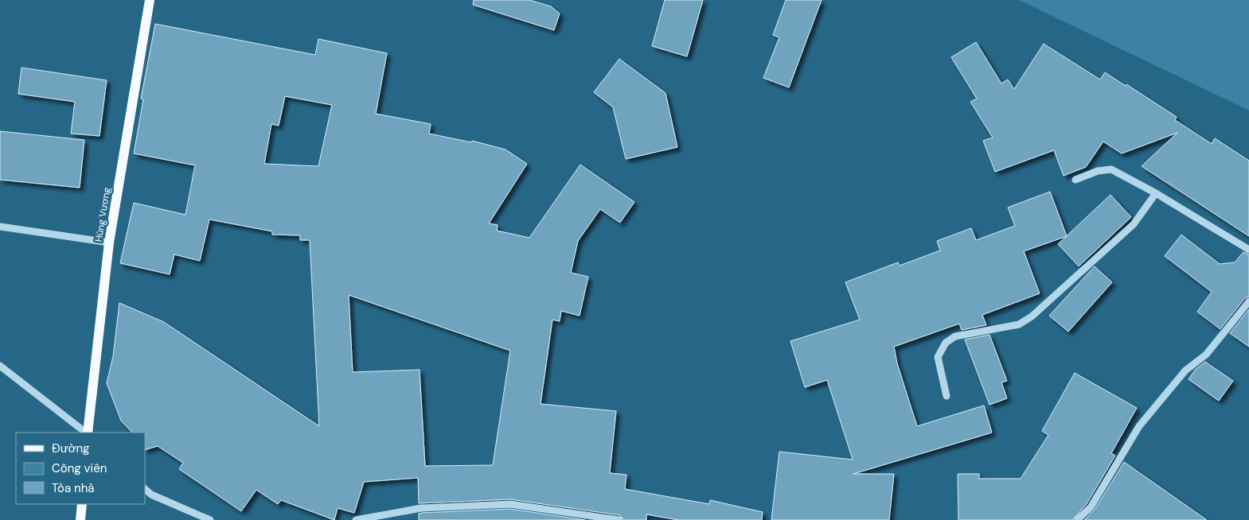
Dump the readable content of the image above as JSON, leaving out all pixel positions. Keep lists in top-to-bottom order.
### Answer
{
  "streets": {
    "main road": ["Hùng Vương"]
  },
  "legend": ["Đường", "Công viên", "Tòa nhà"]
}
